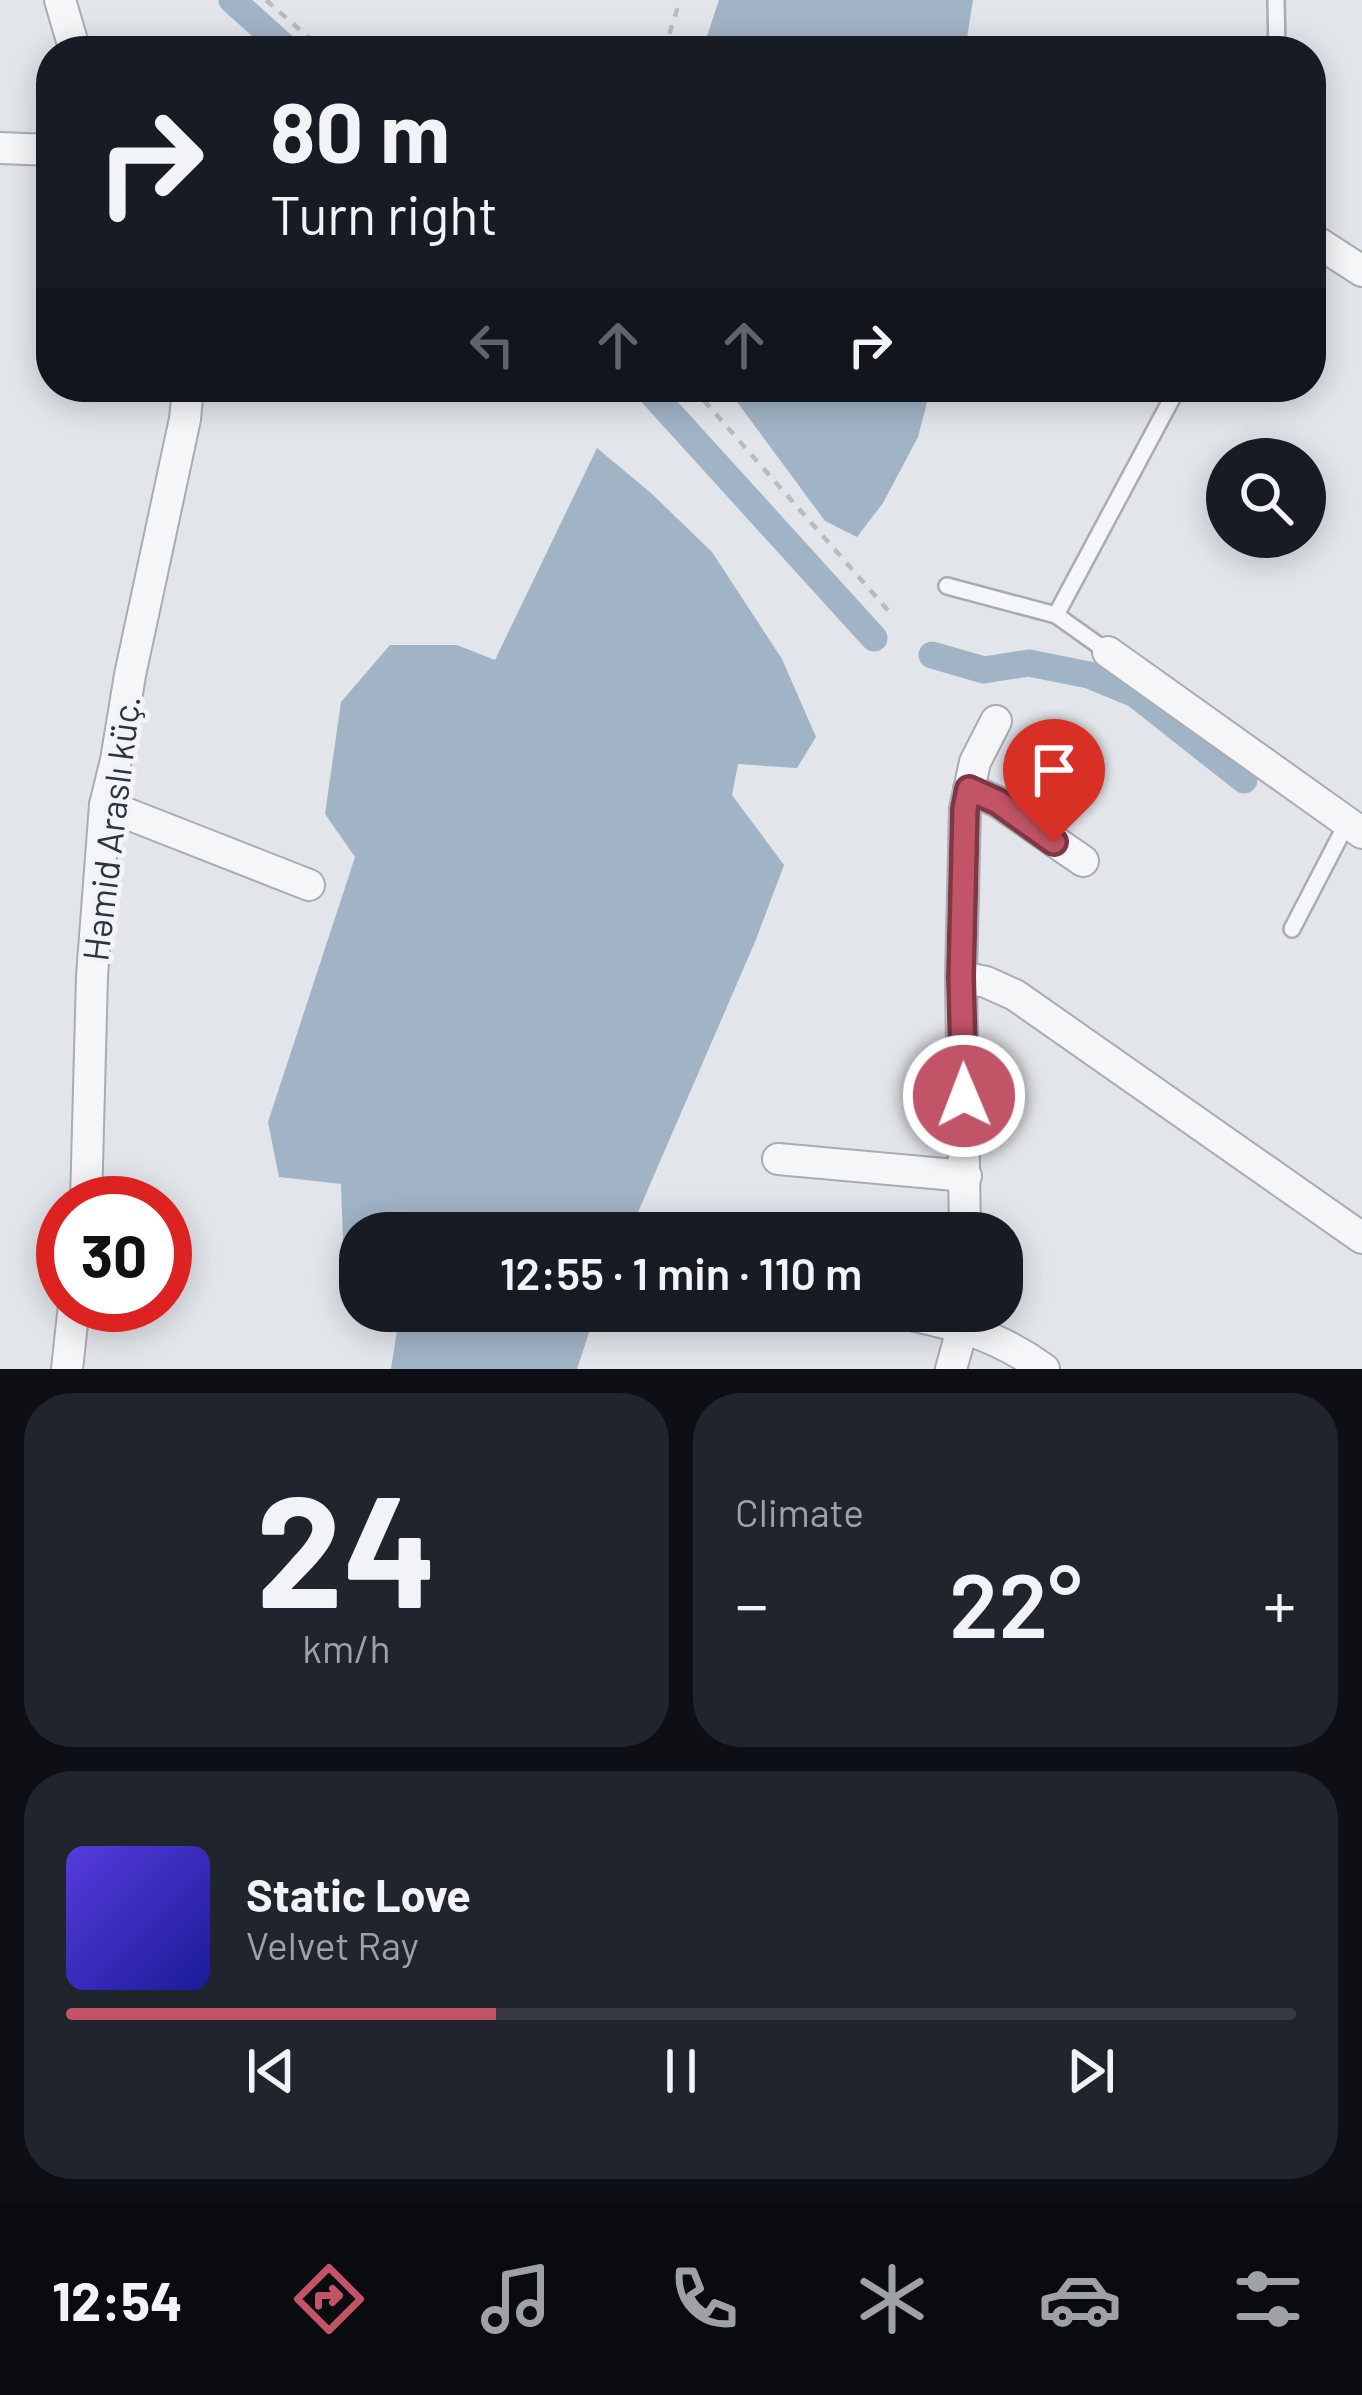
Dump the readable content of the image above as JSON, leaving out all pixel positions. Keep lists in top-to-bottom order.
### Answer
{
  "streets": {
    "street": ["Həmid Araslı küç."]
  },
  "page": {
    "turn": ["80 m", "Turn right"],
    "limit": "30",
    "trip": "12:55 · 1 min · 110 m",
    "tile": [
      ["24", "km/h"],
      "Climate"
    ],
    "heat": ["−", "22°", "+"],
    "song": ["Static Love", "Velvet Ray"],
    "tabs": "12:54"
  }
}
